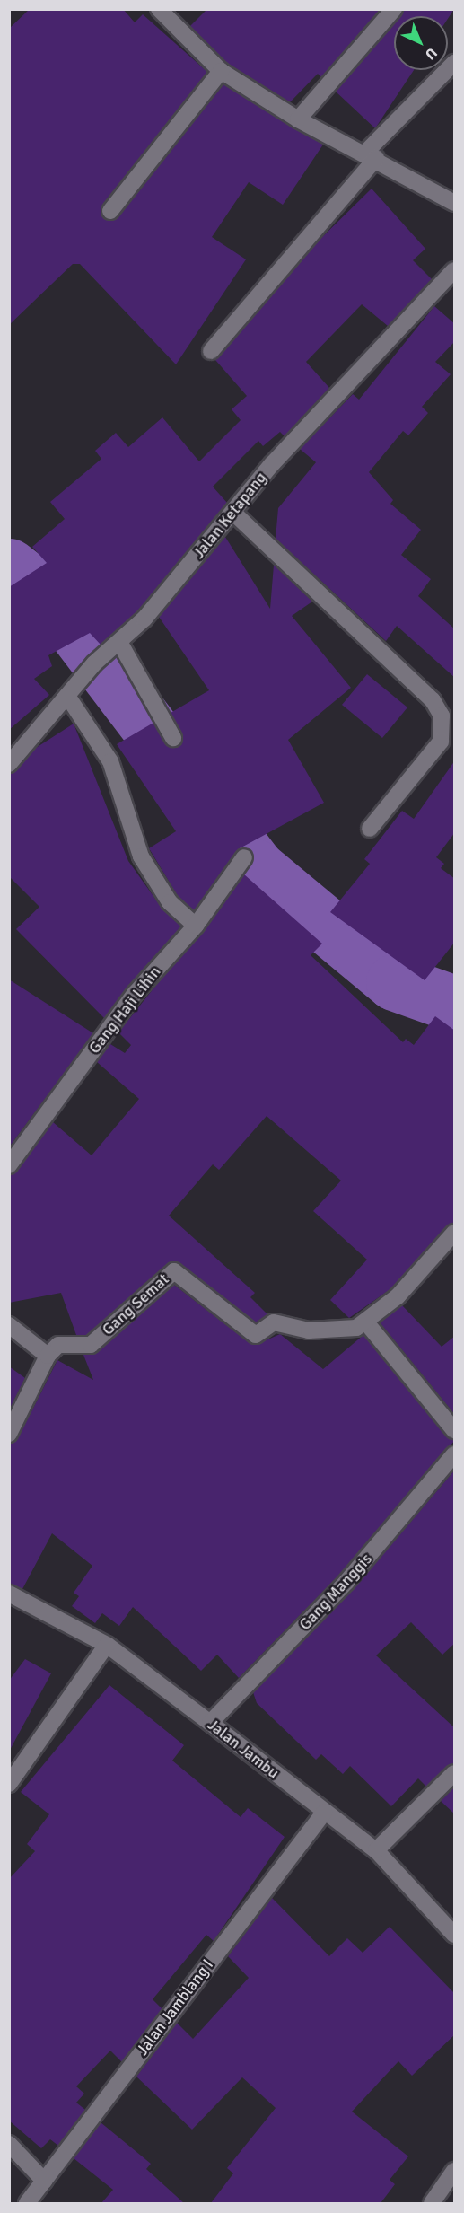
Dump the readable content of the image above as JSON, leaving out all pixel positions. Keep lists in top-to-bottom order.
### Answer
{
  "streets": {
    "street": [
      "Jalan Ketapang",
      "Gang Haji Lihin",
      "Gang Semat",
      "Gang Manggis",
      "Jalan Jambu",
      "Jalan Jamblang I"
    ]
  },
  "crossings": [
    ["Gang Manggis", "Jalan Jambu"],
    ["Jalan Jambu", "Jalan Jamblang I"]
  ],
  "north": "bottom right"
}
